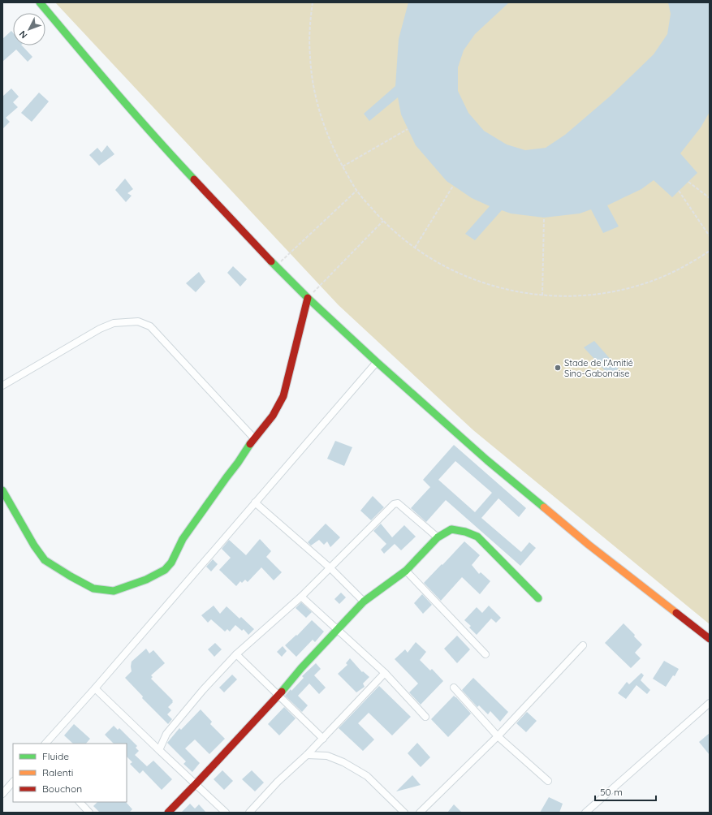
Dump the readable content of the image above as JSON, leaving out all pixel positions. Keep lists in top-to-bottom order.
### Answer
{
  "places": ["Stade de l’Amitié Sino-Gabonaise"],
  "legend": ["Fluide", "Ralenti", "Bouchon"],
  "scale_bar": "50 m",
  "north": "bottom left"
}
